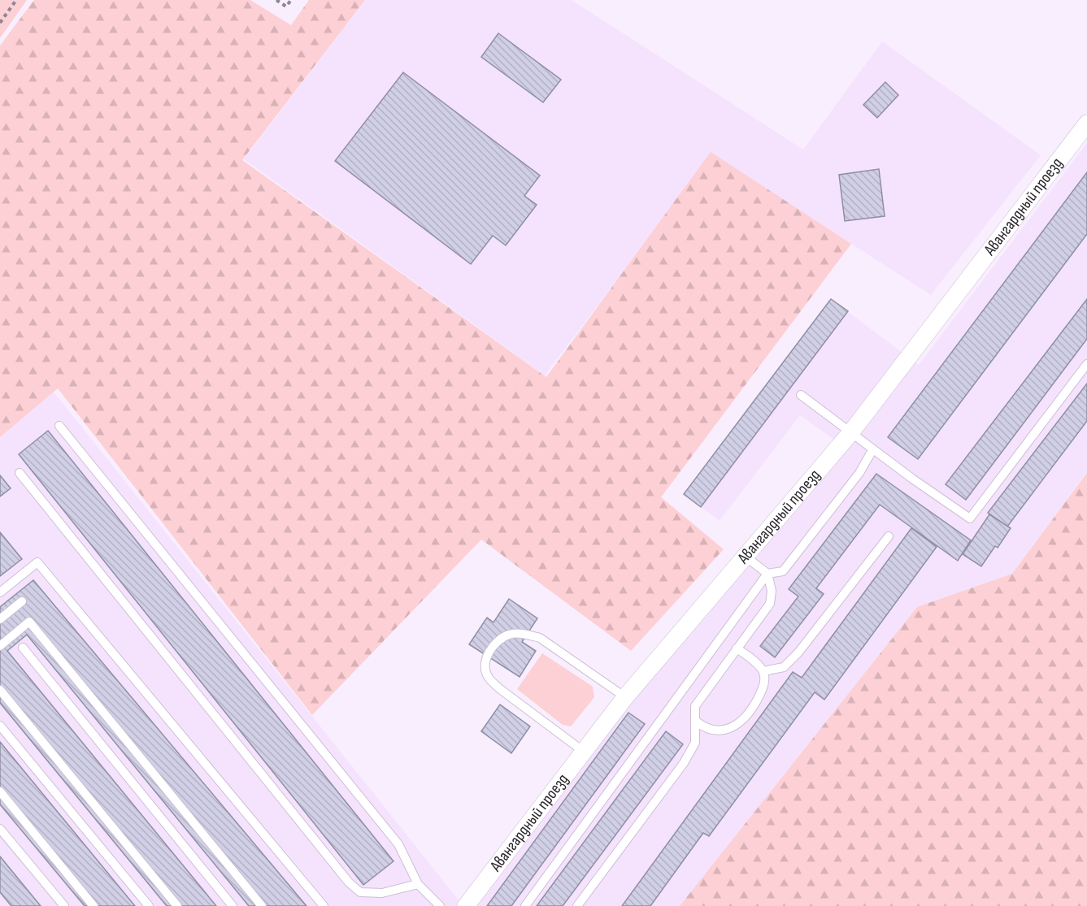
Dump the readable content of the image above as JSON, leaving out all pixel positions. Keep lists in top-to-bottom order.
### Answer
{
  "streets": {
    "street": ["Авангардный проезд"]
  }
}
